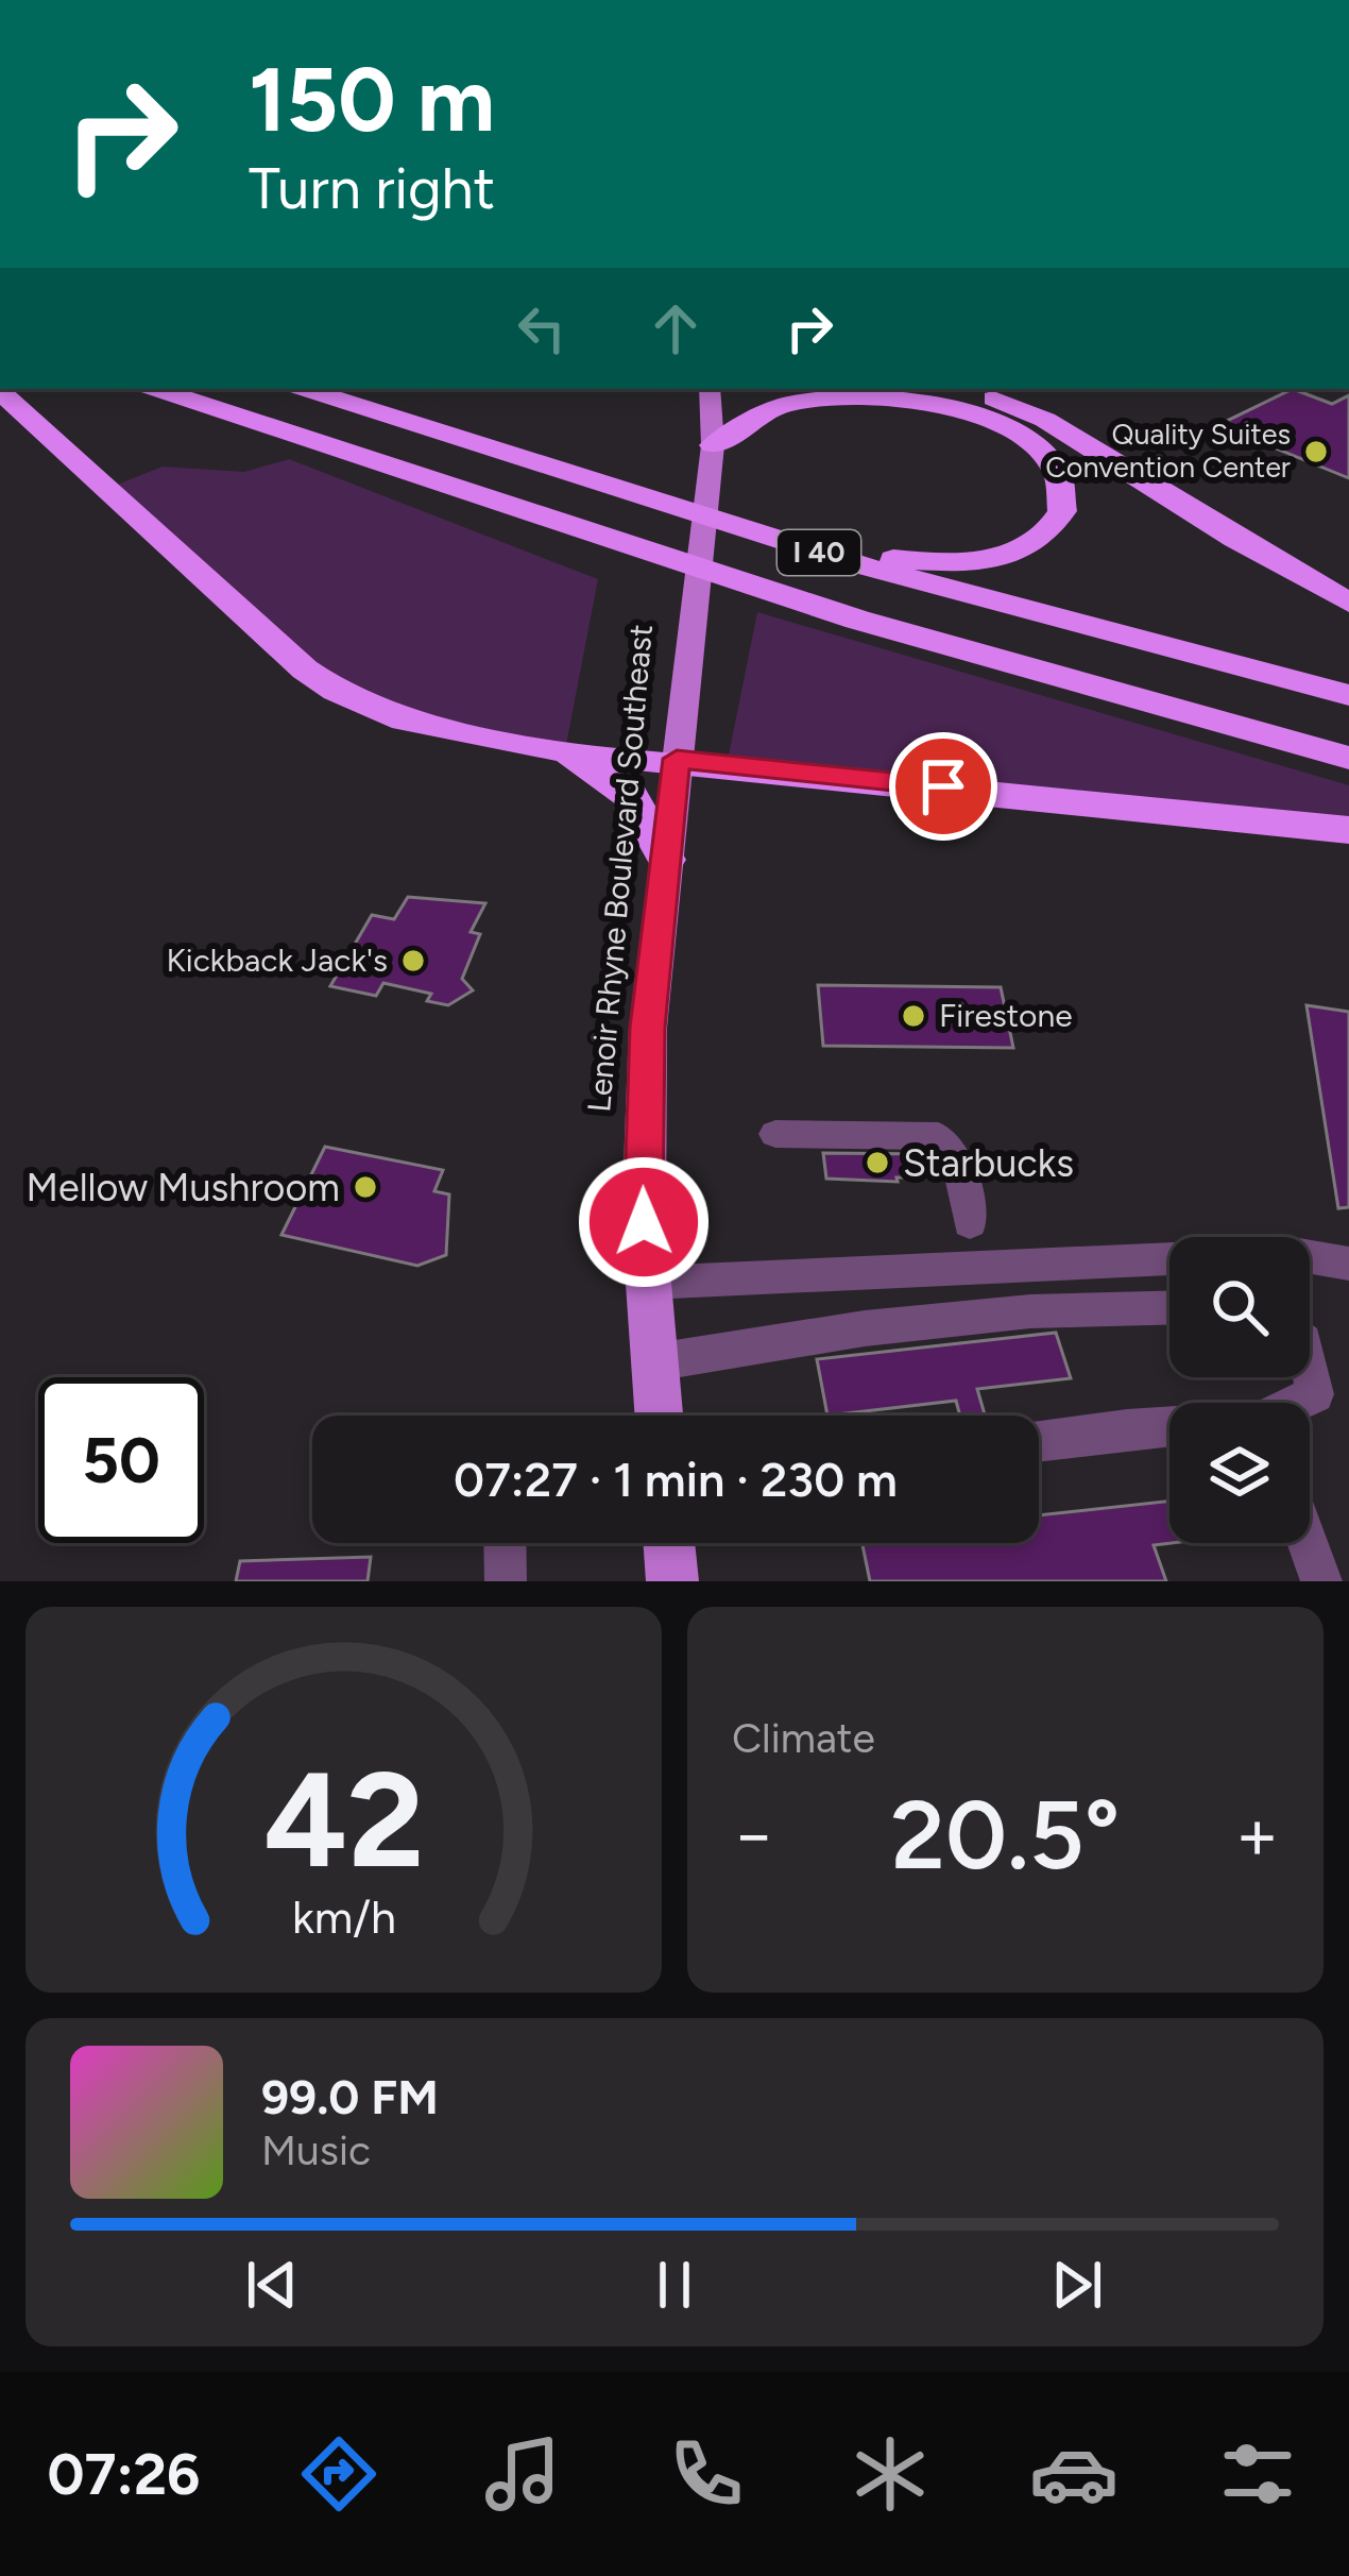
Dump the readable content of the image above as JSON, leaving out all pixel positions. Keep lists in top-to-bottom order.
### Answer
{
  "streets": {
    "highway": ["I 40"],
    "main road": ["Lenoir Rhyne Boulevard Southeast"]
  },
  "places": [
    "Quality Suites Convention Center",
    "Kickback Jack's",
    "Firestone",
    "Starbucks",
    "Mellow Mushroom"
  ],
  "page": {
    "turn": ["150 m", "Turn right"],
    "limit": "50",
    "trip": "07:27 · 1 min · 230 m",
    "tile": "Climate",
    "heat": ["−", "20.5°", "+"],
    "song": ["99.0 FM", "Music"],
    "tabs": "07:26",
    "gauge": ["42", "km/h"]
  }
}
